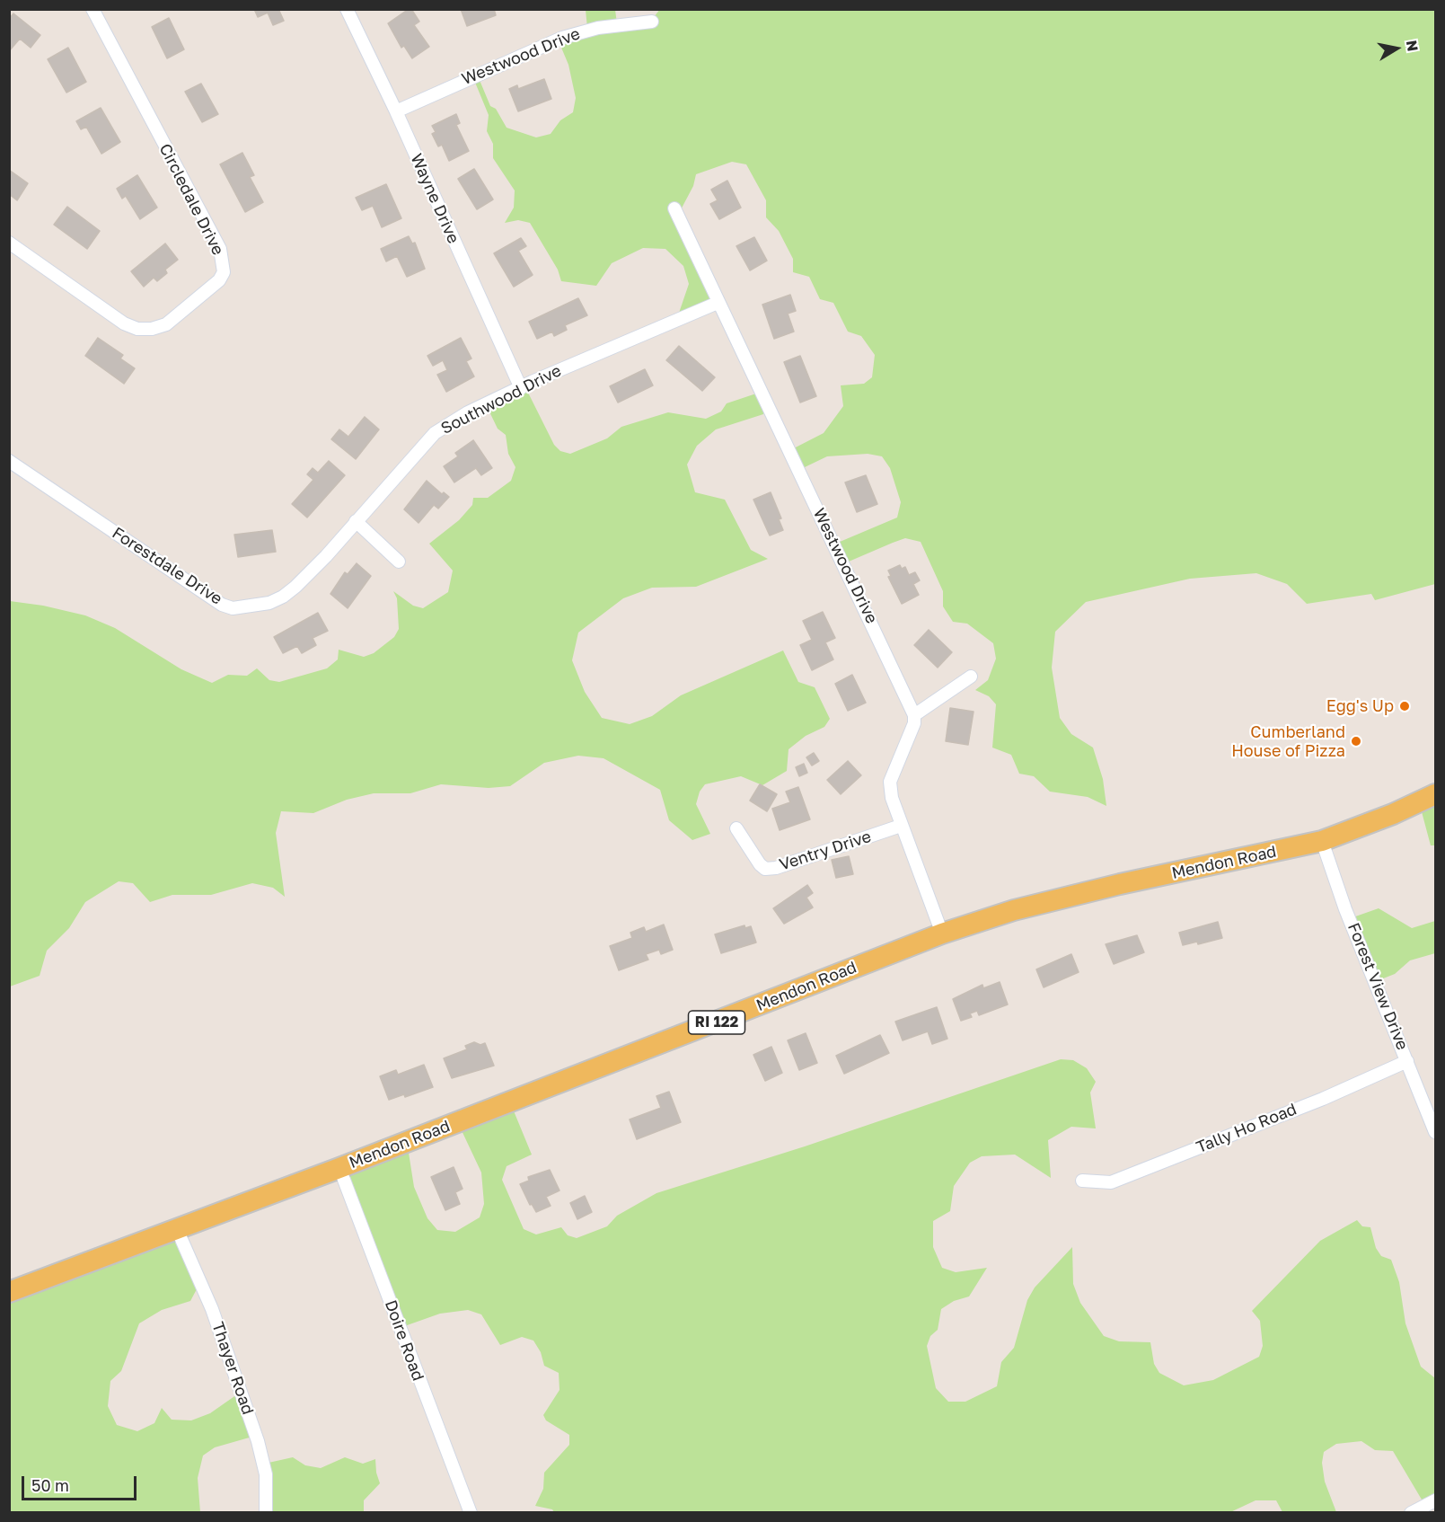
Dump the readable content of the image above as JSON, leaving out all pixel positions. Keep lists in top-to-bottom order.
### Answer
{
  "streets": {
    "main road": ["Mendon Road", "RI 122"],
    "street": [
      "Westwood Drive",
      "Wayne Drive",
      "Circledale Drive",
      "Southwood Drive",
      "Forestdale Drive",
      "Ventry Drive",
      "Forest View Drive",
      "Tally Ho Road",
      "Doire Road",
      "Thayer Road"
    ]
  },
  "crossings": [
    ["Westwood Drive", "Wayne Drive"],
    ["Westwood Drive", "Southwood Drive"],
    ["Wayne Drive", "Southwood Drive"],
    ["Southwood Drive", "Forestdale Drive"],
    ["Mendon Road", "Forest View Drive"],
    ["Mendon Road", "Doire Road"],
    ["Mendon Road", "Thayer Road"],
    ["Forest View Drive", "Tally Ho Road"]
  ],
  "places": ["Egg's Up", "Cumberland House of Pizza"],
  "scale_bar": "50 m",
  "north": "right"
}
